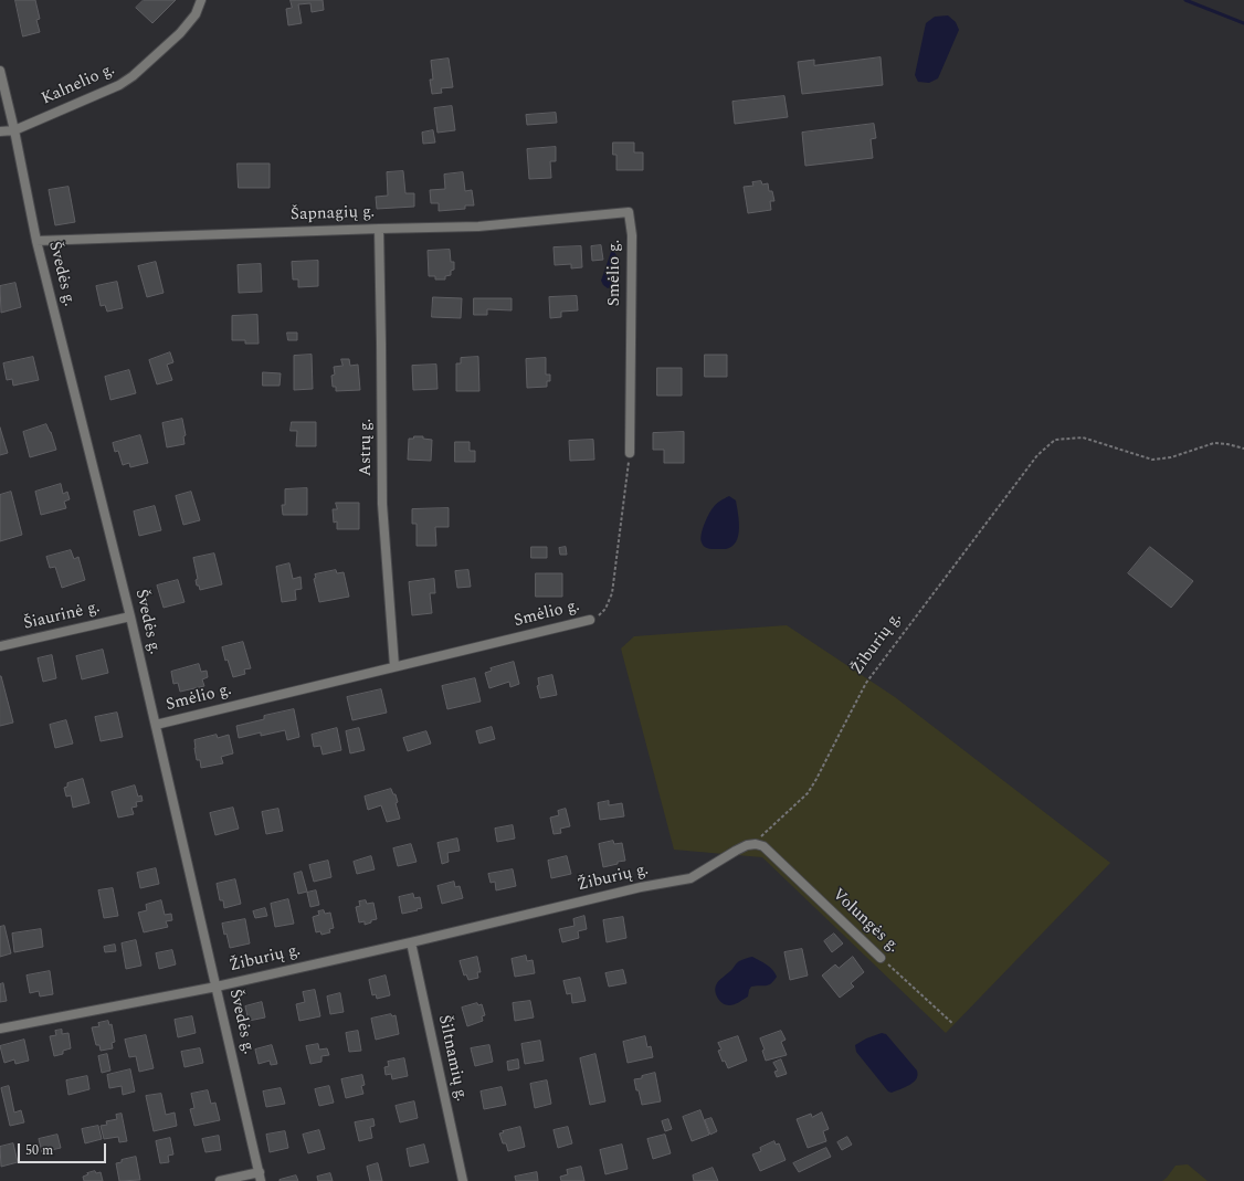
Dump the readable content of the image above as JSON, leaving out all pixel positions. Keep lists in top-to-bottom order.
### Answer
{
  "streets": {
    "street": [
      "Kalnelio g.",
      "Šapnagių g.",
      "Smėlio g.",
      "Švedės g.",
      "Astrų g.",
      "Šiaurinė g.",
      "Žiburių g.",
      "Volungės g.",
      "Šiltnamių g."
    ]
  },
  "crossings": [
    ["Kalnelio g.", "Švedės g."],
    ["Šapnagių g.", "Smėlio g."],
    ["Šapnagių g.", "Švedės g."],
    ["Šapnagių g.", "Astrų g."],
    ["Smėlio g.", "Švedės g."],
    ["Smėlio g.", "Astrų g."],
    ["Švedės g.", "Šiaurinė g."],
    ["Švedės g.", "Žiburių g."],
    ["Žiburių g.", "Volungės g."],
    ["Žiburių g.", "Šiltnamių g."]
  ],
  "scale_bar": "50 m"
}
